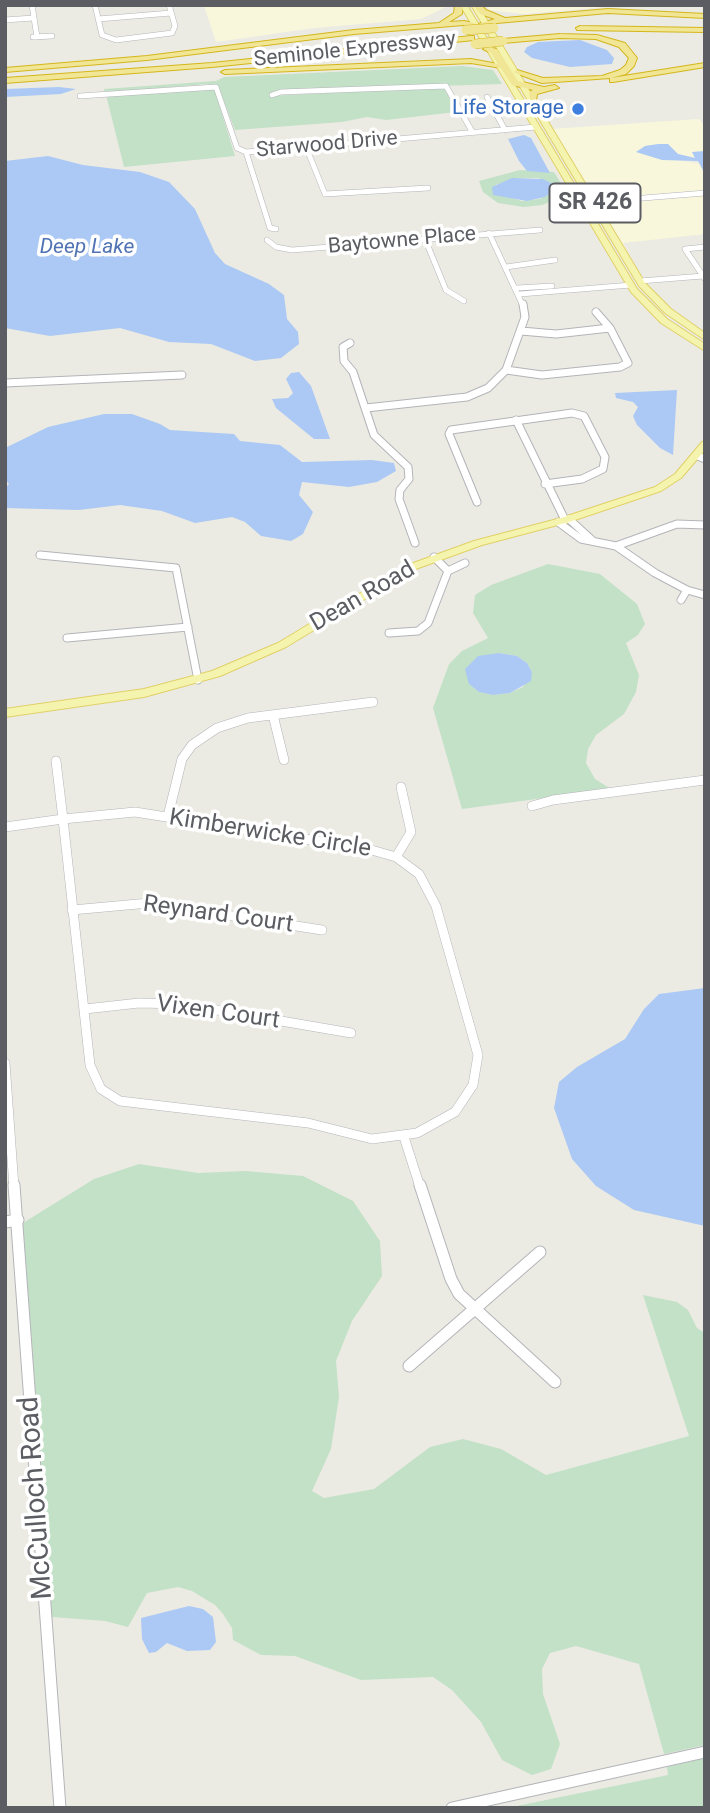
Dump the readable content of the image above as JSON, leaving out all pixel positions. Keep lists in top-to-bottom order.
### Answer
{
  "streets": {
    "highway": ["Seminole Expressway"],
    "main road": ["SR 426", "Dean Road"],
    "street": [
      "Starwood Drive",
      "Baytowne Place",
      "Kimberwicke Circle",
      "Reynard Court",
      "Vixen Court",
      "McCulloch Road"
    ]
  },
  "crossings": [
    ["Seminole Expressway", "SR 426"],
    ["Starwood Drive", "SR 426"],
    ["Kimberwicke Circle", "Reynard Court"],
    ["Kimberwicke Circle", "Vixen Court"]
  ],
  "water": ["Deep Lake"],
  "places": ["Life Storage"]
}
